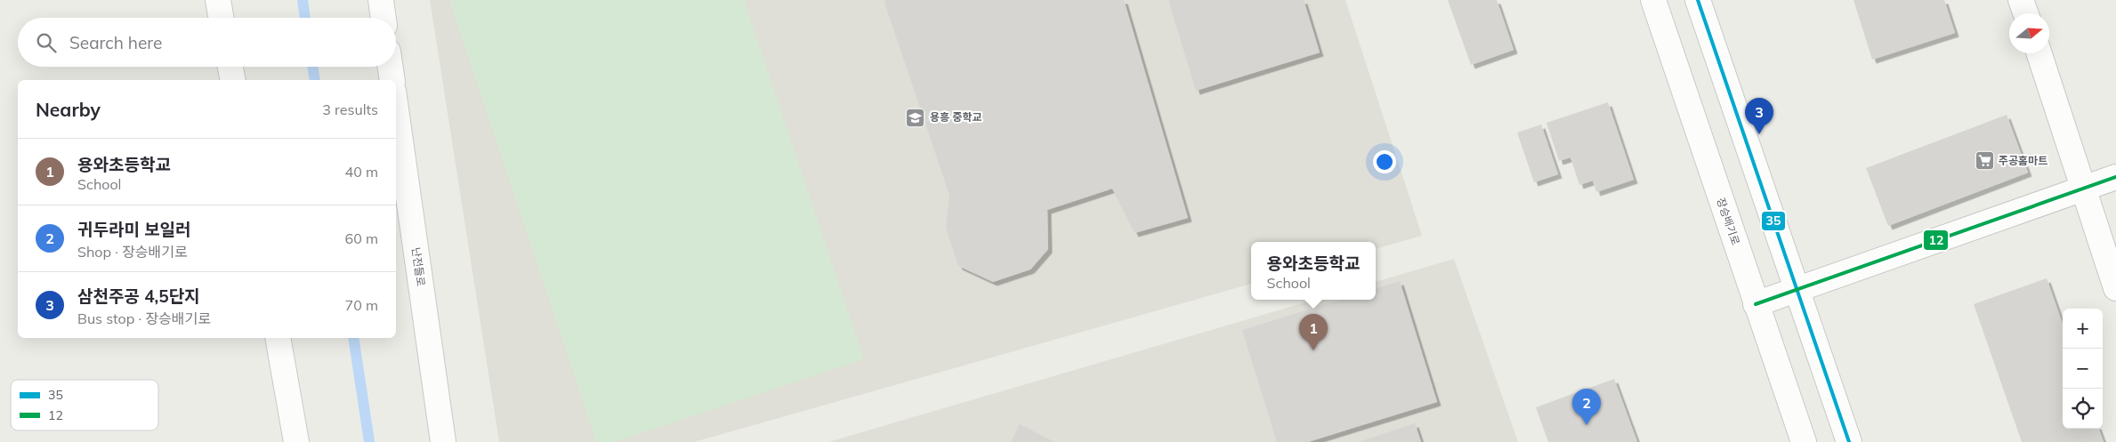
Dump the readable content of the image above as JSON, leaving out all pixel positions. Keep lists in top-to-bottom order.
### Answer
{
  "streets": {
    "street": ["장승배기로", "난전들로"]
  },
  "places": {
    "school or university": ["용흥 중학교"],
    "supermarket": ["주공홈마트"]
  },
  "lines": ["transit line 35", "transit line 12"],
  "legend": ["35", "12"],
  "north": "right",
  "page": {
    "search": "Search here",
    "heading": ["Nearby", "3 results"],
    "pins": ["3", "1", "2"],
    "list": [
      {
        "mark": "1",
        "name": "용와초등학교",
        "note": "School",
        "value": "40 m"
      },
      {
        "mark": "2",
        "name": "귀두라미 보일러",
        "note": "Shop · 장승배기로",
        "value": "60 m"
      },
      {
        "mark": "3",
        "name": "삼천주공 4,5단지",
        "note": "Bus stop · 장승배기로",
        "value": "70 m"
      }
    ],
    "popup": ["용와초등학교", "School"],
    "map_buttons": ["+", "−"]
  }
}
